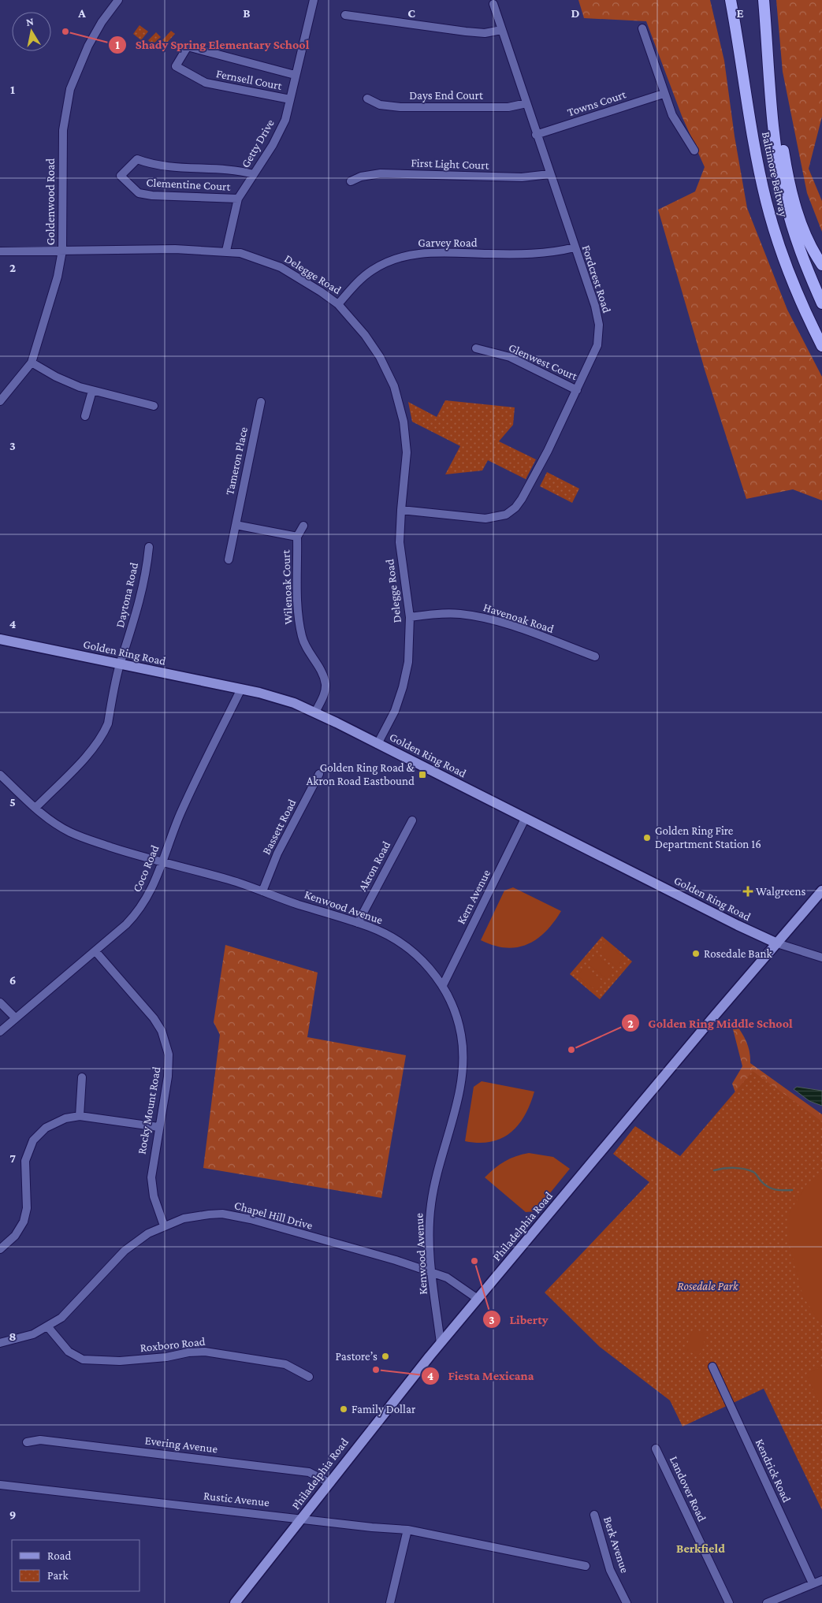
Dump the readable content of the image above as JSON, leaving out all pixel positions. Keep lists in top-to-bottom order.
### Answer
{
  "streets": {
    "highway": ["Baltimore Beltway"],
    "main road": ["Golden Ring Road", "Philadelphia Road"],
    "street": [
      "Fernsell Court",
      "Days End Court",
      "Towns Court",
      "Getty Drive",
      "First Light Court",
      "Clementine Court",
      "Goldenwood Road",
      "Garvey Road",
      "Delegge Road",
      "Fordcrest Road",
      "Glenwest Court",
      "Tameron Place",
      "Wilenoak Court",
      "Daytona Road",
      "Havenoak Road",
      "Bassett Road",
      "Akron Road",
      "Coco Road",
      "Kern Avenue",
      "Kenwood Avenue",
      "Rocky Mount Road",
      "Chapel Hill Drive",
      "Roxboro Road",
      "Evering Avenue",
      "Kendrick Road",
      "Landover Road",
      "Rustic Avenue",
      "Berk Avenue"
    ]
  },
  "crossings": [
    ["Fernsell Court", "Getty Drive"],
    ["Days End Court", "Fordcrest Road"],
    ["Towns Court", "Fordcrest Road"],
    ["Getty Drive", "Clementine Court"],
    ["Getty Drive", "Delegge Road"],
    ["First Light Court", "Fordcrest Road"],
    ["Goldenwood Road", "Delegge Road"],
    ["Garvey Road", "Delegge Road"],
    ["Garvey Road", "Fordcrest Road"],
    ["Delegge Road", "Fordcrest Road"],
    ["Delegge Road", "Havenoak Road"],
    ["Delegge Road", "Golden Ring Road"],
    ["Fordcrest Road", "Glenwest Court"],
    ["Wilenoak Court", "Golden Ring Road"],
    ["Daytona Road", "Golden Ring Road"],
    ["Daytona Road", "Kenwood Avenue"],
    ["Golden Ring Road", "Coco Road"],
    ["Golden Ring Road", "Kern Avenue"],
    ["Golden Ring Road", "Philadelphia Road"],
    ["Bassett Road", "Kenwood Avenue"],
    ["Akron Road", "Kenwood Avenue"],
    ["Coco Road", "Kenwood Avenue"],
    ["Coco Road", "Rocky Mount Road"],
    ["Kern Avenue", "Kenwood Avenue"],
    ["Kenwood Avenue", "Chapel Hill Drive"],
    ["Kenwood Avenue", "Philadelphia Road"],
    ["Rocky Mount Road", "Chapel Hill Drive"],
    ["Chapel Hill Drive", "Philadelphia Road"],
    ["Chapel Hill Drive", "Roxboro Road"],
    ["Philadelphia Road", "Evering Avenue"],
    ["Philadelphia Road", "Rustic Avenue"]
  ],
  "districts": ["Berkfield"],
  "parks": ["Rosedale Park"],
  "places": {
    "other": [
      "Shady Spring Elementary School",
      "Golden Ring Fire Department Station 16",
      "Rosedale Bank",
      "Golden Ring Middle School",
      "Liberty",
      "Pastore’s",
      "Fiesta Mexicana",
      "Family Dollar"
    ],
    "transit": ["Golden Ring Road & Akron Road Eastbound"],
    "health": ["Walgreens"]
  },
  "legend": ["Road", "Park"],
  "north": "top",
  "grid": {
    "columns": [
      "A",
      "B",
      "C",
      "D",
      "E"
    ],
    "rows": [
      "1",
      "2",
      "3",
      "4",
      "5",
      "6",
      "7",
      "8",
      "9"
    ]
  }
}
